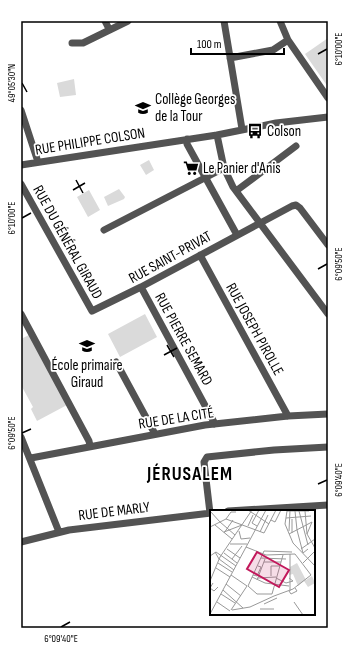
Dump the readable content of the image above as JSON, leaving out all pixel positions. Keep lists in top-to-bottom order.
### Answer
{
  "streets": {
    "street": [
      "RUE PHILIPPE COLSON",
      "RUE DU GÉNÉRAL GIRAUD",
      "RUE SAINT-PRIVAT",
      "RUE JOSEPH PIROLLE",
      "RUE PIERRE SEMARD",
      "RUE DE LA CITÉ",
      "RUE DE MARLY"
    ]
  },
  "crossings": [
    ["RUE DU GÉNÉRAL GIRAUD", "RUE SAINT-PRIVAT"],
    ["RUE SAINT-PRIVAT", "RUE JOSEPH PIROLLE"],
    ["RUE SAINT-PRIVAT", "RUE PIERRE SEMARD"],
    ["RUE JOSEPH PIROLLE", "RUE DE LA CITÉ"],
    ["RUE PIERRE SEMARD", "RUE DE LA CITÉ"]
  ],
  "districts": ["JÉRUSALEM"],
  "places": {
    "school or university": ["Collège Georges de la Tour", "École primaire Giraud"],
    "bus stop": ["Colson"],
    "supermarket": ["Le Panier d'Anis"]
  },
  "scale_bar": "100 m",
  "coordinates": [
    "6°10'00\"E",
    "49°05'30\"N",
    "6°09'50\"E",
    "6°09'40\"E"
  ]
}
